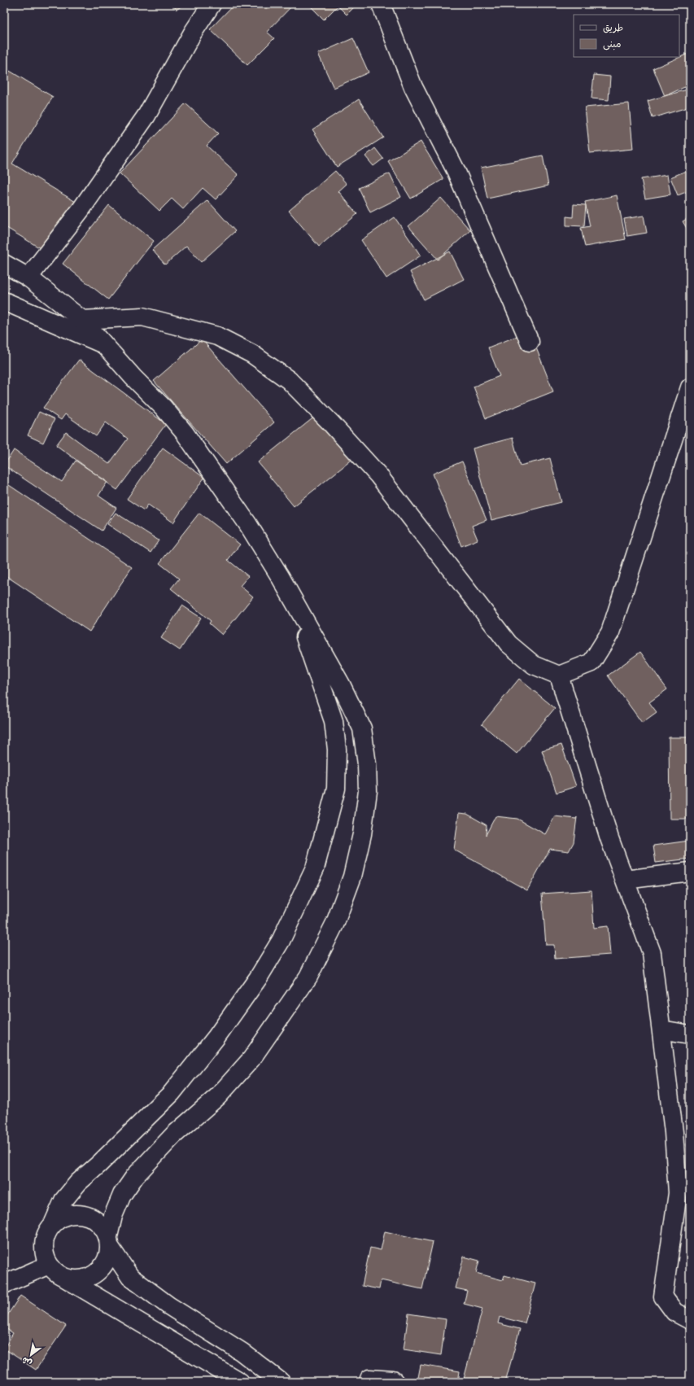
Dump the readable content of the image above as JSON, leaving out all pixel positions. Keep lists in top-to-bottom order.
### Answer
{
  "legend": ["طريق", "مبنى"],
  "north": "bottom left"
}
